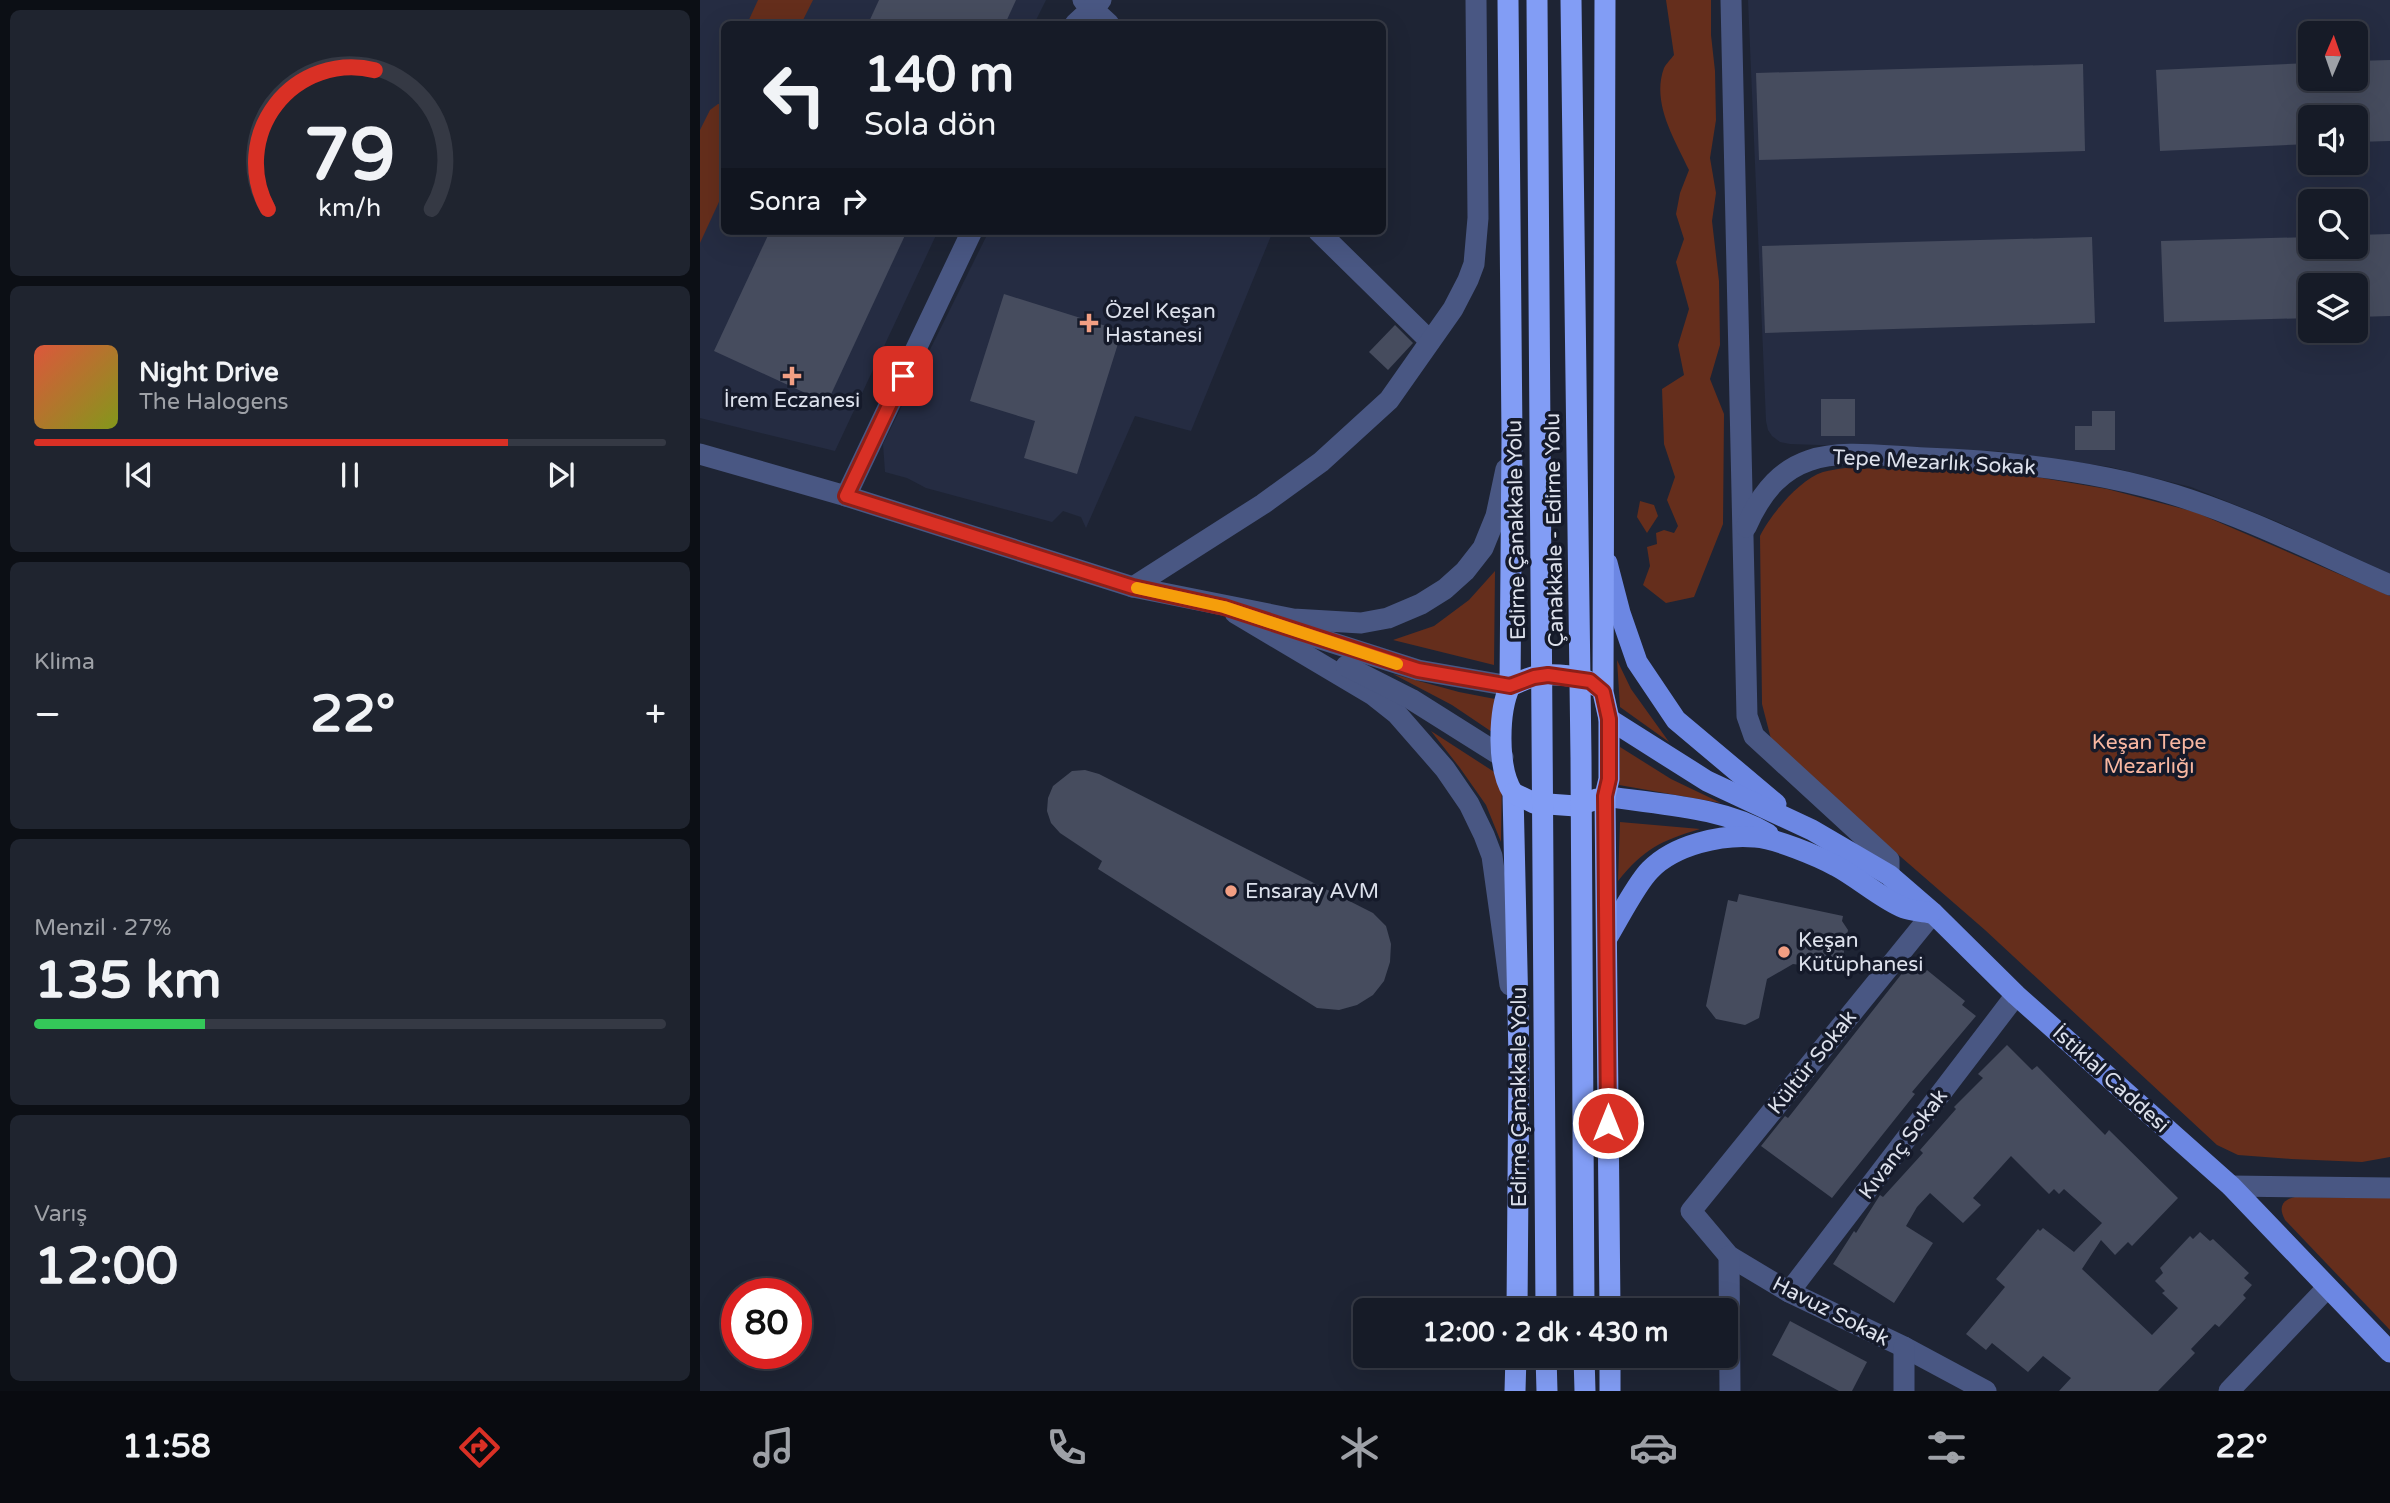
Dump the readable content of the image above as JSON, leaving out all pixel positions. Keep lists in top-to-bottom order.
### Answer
{
  "streets": {
    "highway": ["Edirne Çanakkale Yolu", "Çanakkale - Edirne Yolu"],
    "main road": ["İstiklal Caddesi"],
    "street": [
      "Tepe Mezarlık Sokak",
      "Kültür Sokak",
      "Kıvanç Sokak",
      "Havuz Sokak"
    ]
  },
  "crossings": [
    ["Kültür Sokak", "İstiklal Caddesi"],
    ["Kültür Sokak", "Havuz Sokak"],
    ["İstiklal Caddesi", "Kıvanç Sokak"],
    ["Kıvanç Sokak", "Havuz Sokak"]
  ],
  "parks": ["Keşan Tepe Mezarlığı"],
  "places": {
    "health": ["Özel Keşan Hastanesi", "İrem Eczanesi"],
    "other": ["Ensaray AVM", "Keşan Kütüphanesi"]
  },
  "north": "top",
  "page": {
    "turn": ["140 m", "Sola dön"],
    "then": "Sonra",
    "song": ["Night Drive", "The Halogens"],
    "tile": [
      "Klima",
      ["Menzil · 27%", "135 km"],
      ["Varış", "12:00"]
    ],
    "heat": ["−", "22°", "+"],
    "limit": "80",
    "trip": "12:00 · 2 dk · 430 m",
    "tabs": ["11:58", "22°"],
    "gauge": ["79", "km/h"]
  }
}
